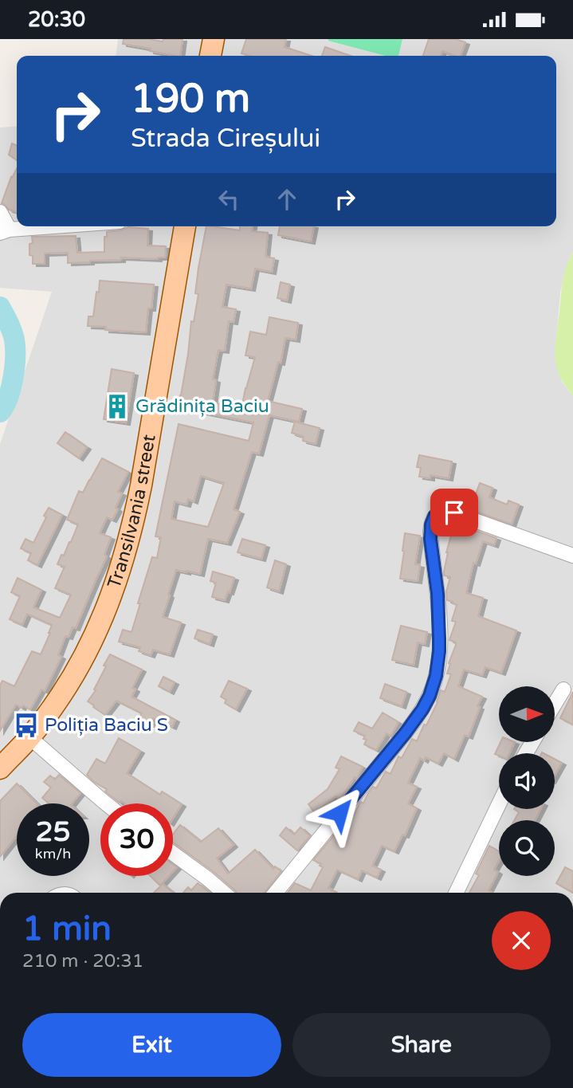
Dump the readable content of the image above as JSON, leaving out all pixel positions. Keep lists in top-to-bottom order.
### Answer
{
  "streets": {
    "main road": ["Transilvania street"]
  },
  "places": {
    "building": ["Grădinița Baciu"],
    "bus stop": ["Poliția Baciu S"]
  },
  "north": "right",
  "page": {
    "status": "20:30",
    "turn": ["190 m", "Strada Cireșului"],
    "speed": "25 km/h",
    "limit": "30",
    "heading": ["1 min", "210 m · 20:31"],
    "buttons": ["Exit", "Share"]
  }
}
